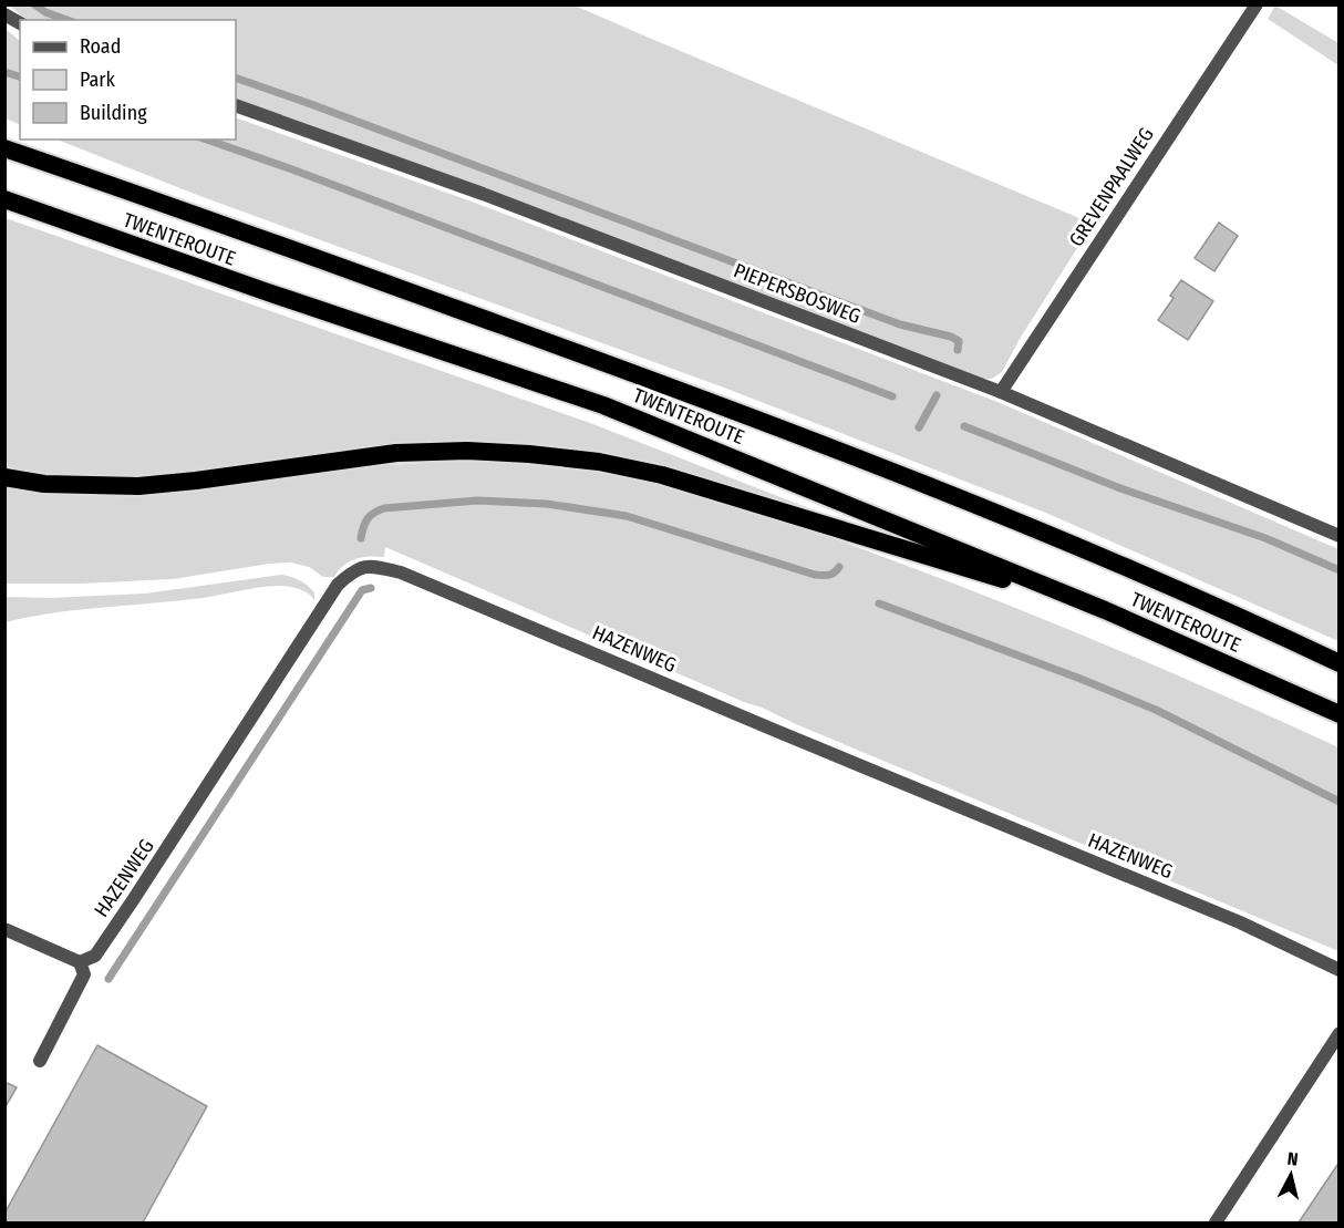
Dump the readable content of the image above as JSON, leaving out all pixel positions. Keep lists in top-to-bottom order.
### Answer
{
  "streets": {
    "highway": ["TWENTEROUTE"],
    "street": ["GREVENPAALWEG", "PIEPERSBOSWEG", "HAZENWEG"]
  },
  "crossings": [
    ["GREVENPAALWEG", "PIEPERSBOSWEG"]
  ],
  "legend": ["Road", "Park", "Building"],
  "north": "top"
}
